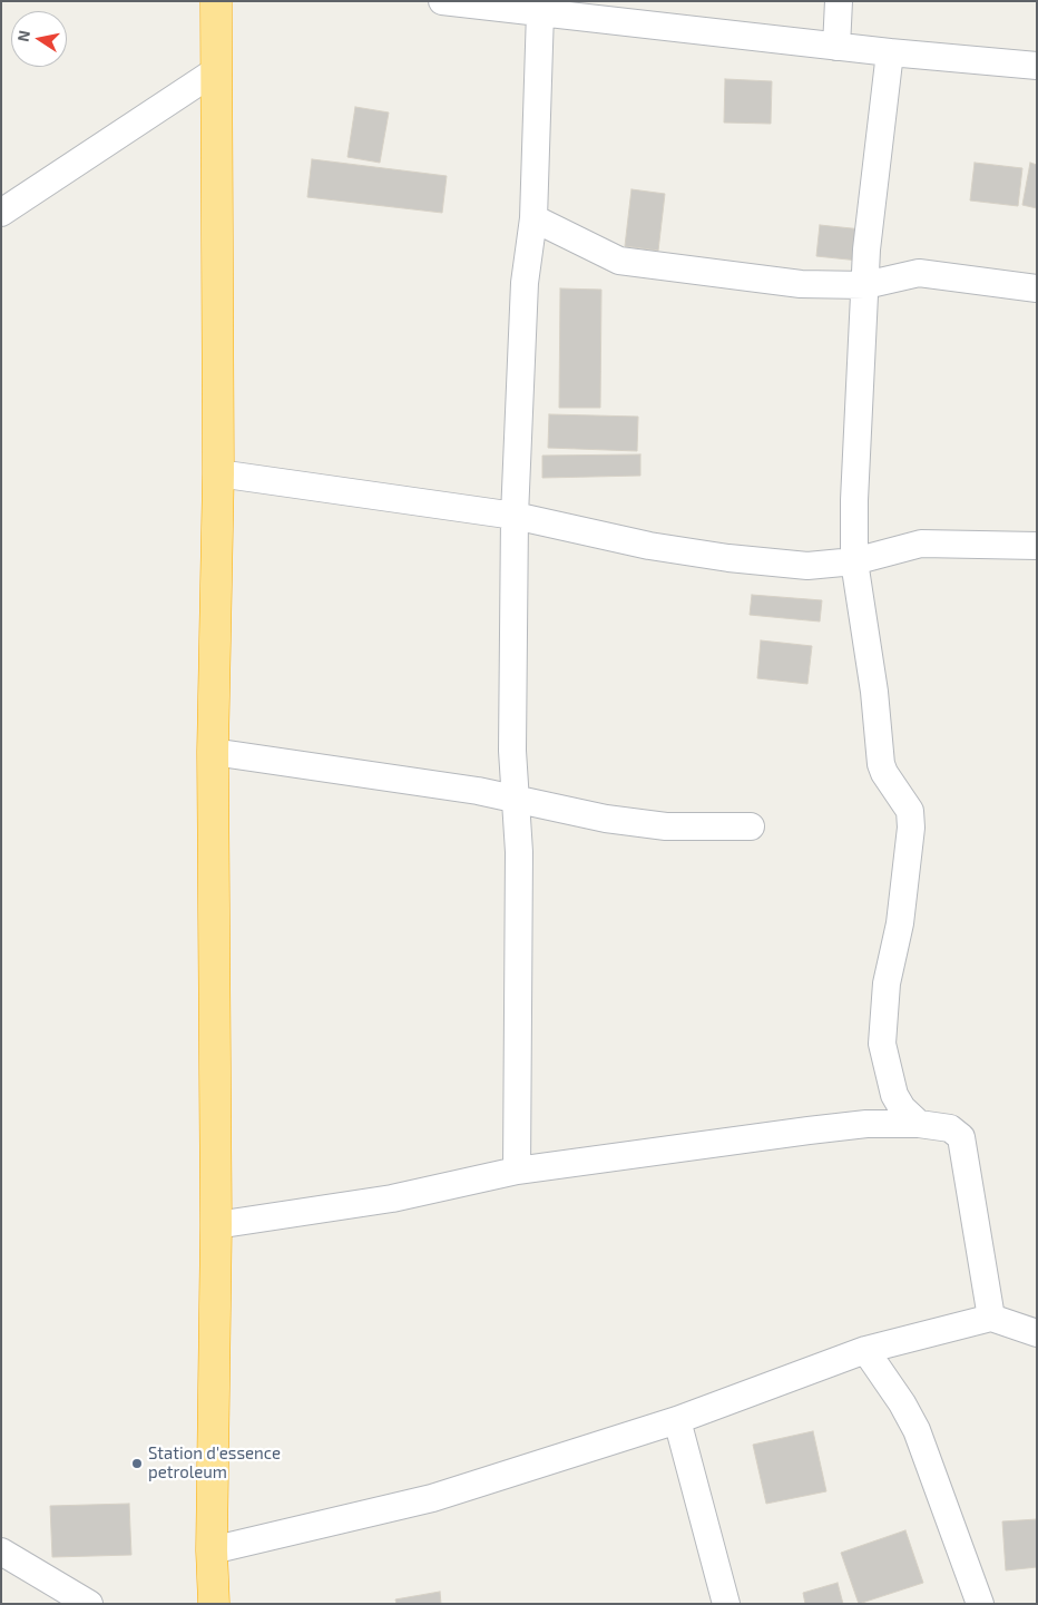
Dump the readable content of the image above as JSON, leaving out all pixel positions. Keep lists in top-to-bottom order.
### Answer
{
  "places": ["Station d'essence petroleum"],
  "north": "left"
}
